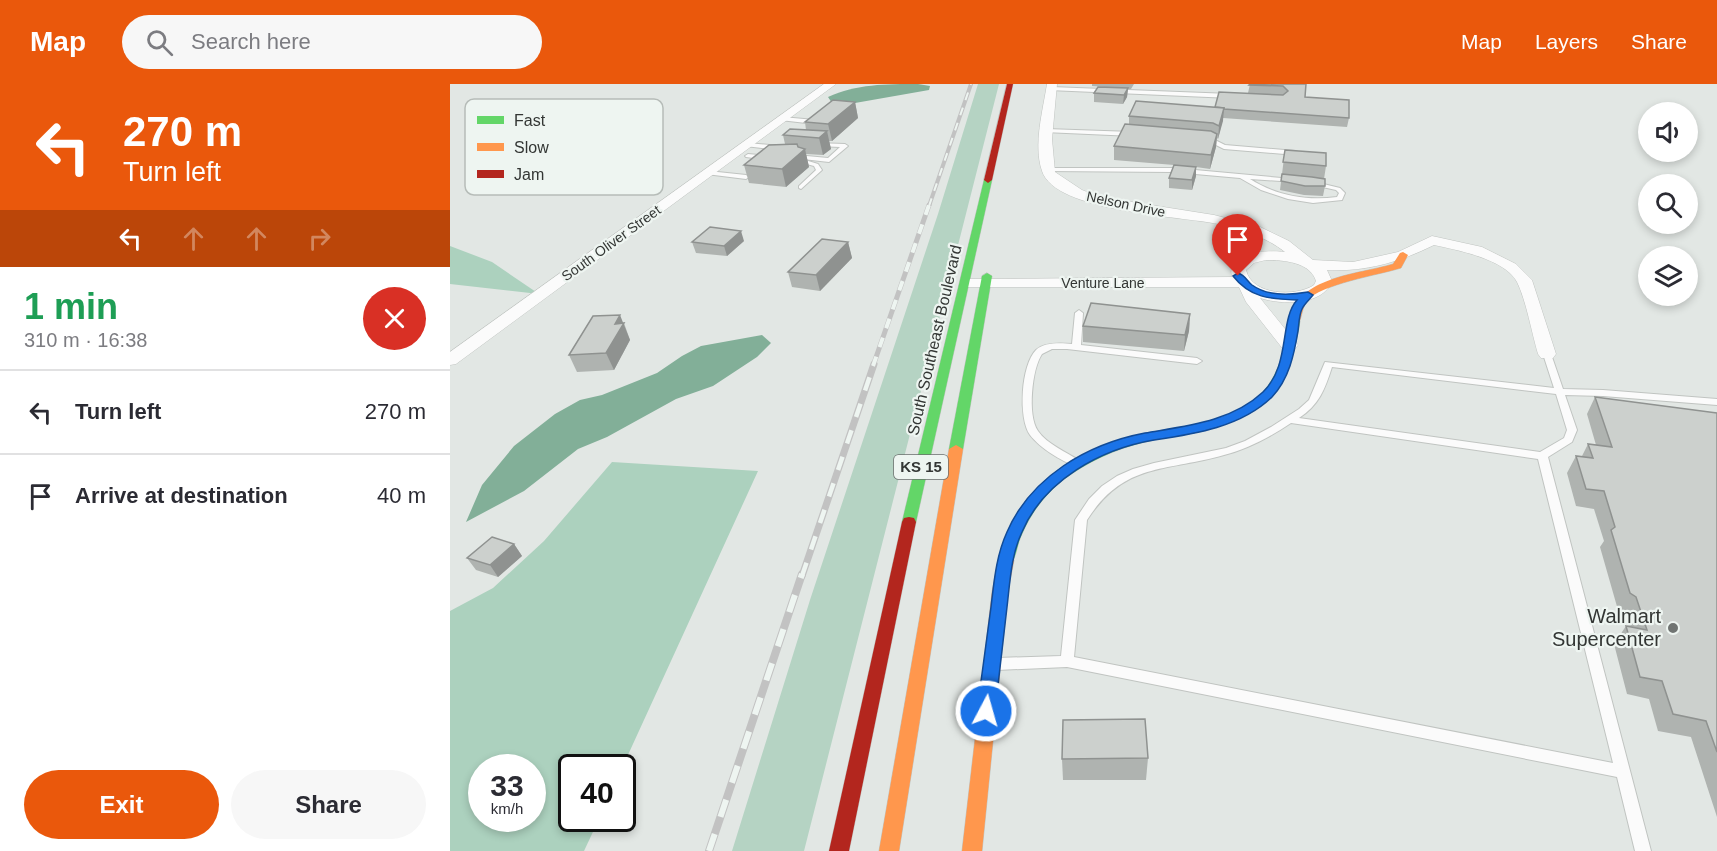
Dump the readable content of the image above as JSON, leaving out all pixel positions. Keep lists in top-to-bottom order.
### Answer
{
  "streets": {
    "main road": ["South Southeast Boulevard", "KS 15"],
    "street": ["Nelson Drive", "South Oliver Street", "Venture Lane"]
  },
  "crossings": [
    ["Nelson Drive", "Venture Lane"],
    ["Venture Lane", "South Southeast Boulevard"],
    ["Venture Lane", "KS 15"]
  ],
  "places": ["Walmart Supercenter"],
  "legend": ["Fast", "Slow", "Jam"],
  "page": {
    "header": "Map",
    "search": "Search here",
    "nav": ["Map", "Layers", "Share"],
    "turn": ["270 m", "Turn left"],
    "heading": ["1 min", "310 m · 16:38"],
    "list": [
      {
        "name": "Turn left",
        "value": "270 m"
      },
      {
        "name": "Arrive at destination",
        "value": "40 m"
      }
    ],
    "speed": "33 km/h",
    "limit": "40",
    "buttons": ["Exit", "Share"]
  }
}
